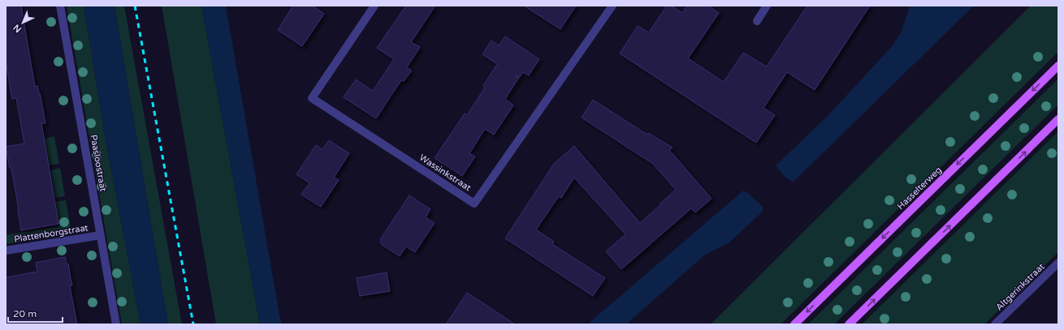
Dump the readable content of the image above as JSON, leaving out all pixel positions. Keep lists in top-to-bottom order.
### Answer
{
  "streets": {
    "main road": ["Hasselterweg"],
    "street": [
      "Paasloostraat",
      "Wassinkstraat",
      "Plattenborgstraat",
      "Altgerinkstraat"
    ]
  },
  "crossings": [
    ["Paasloostraat", "Plattenborgstraat"]
  ],
  "scale_bar": "20 m",
  "north": "bottom left"
}
